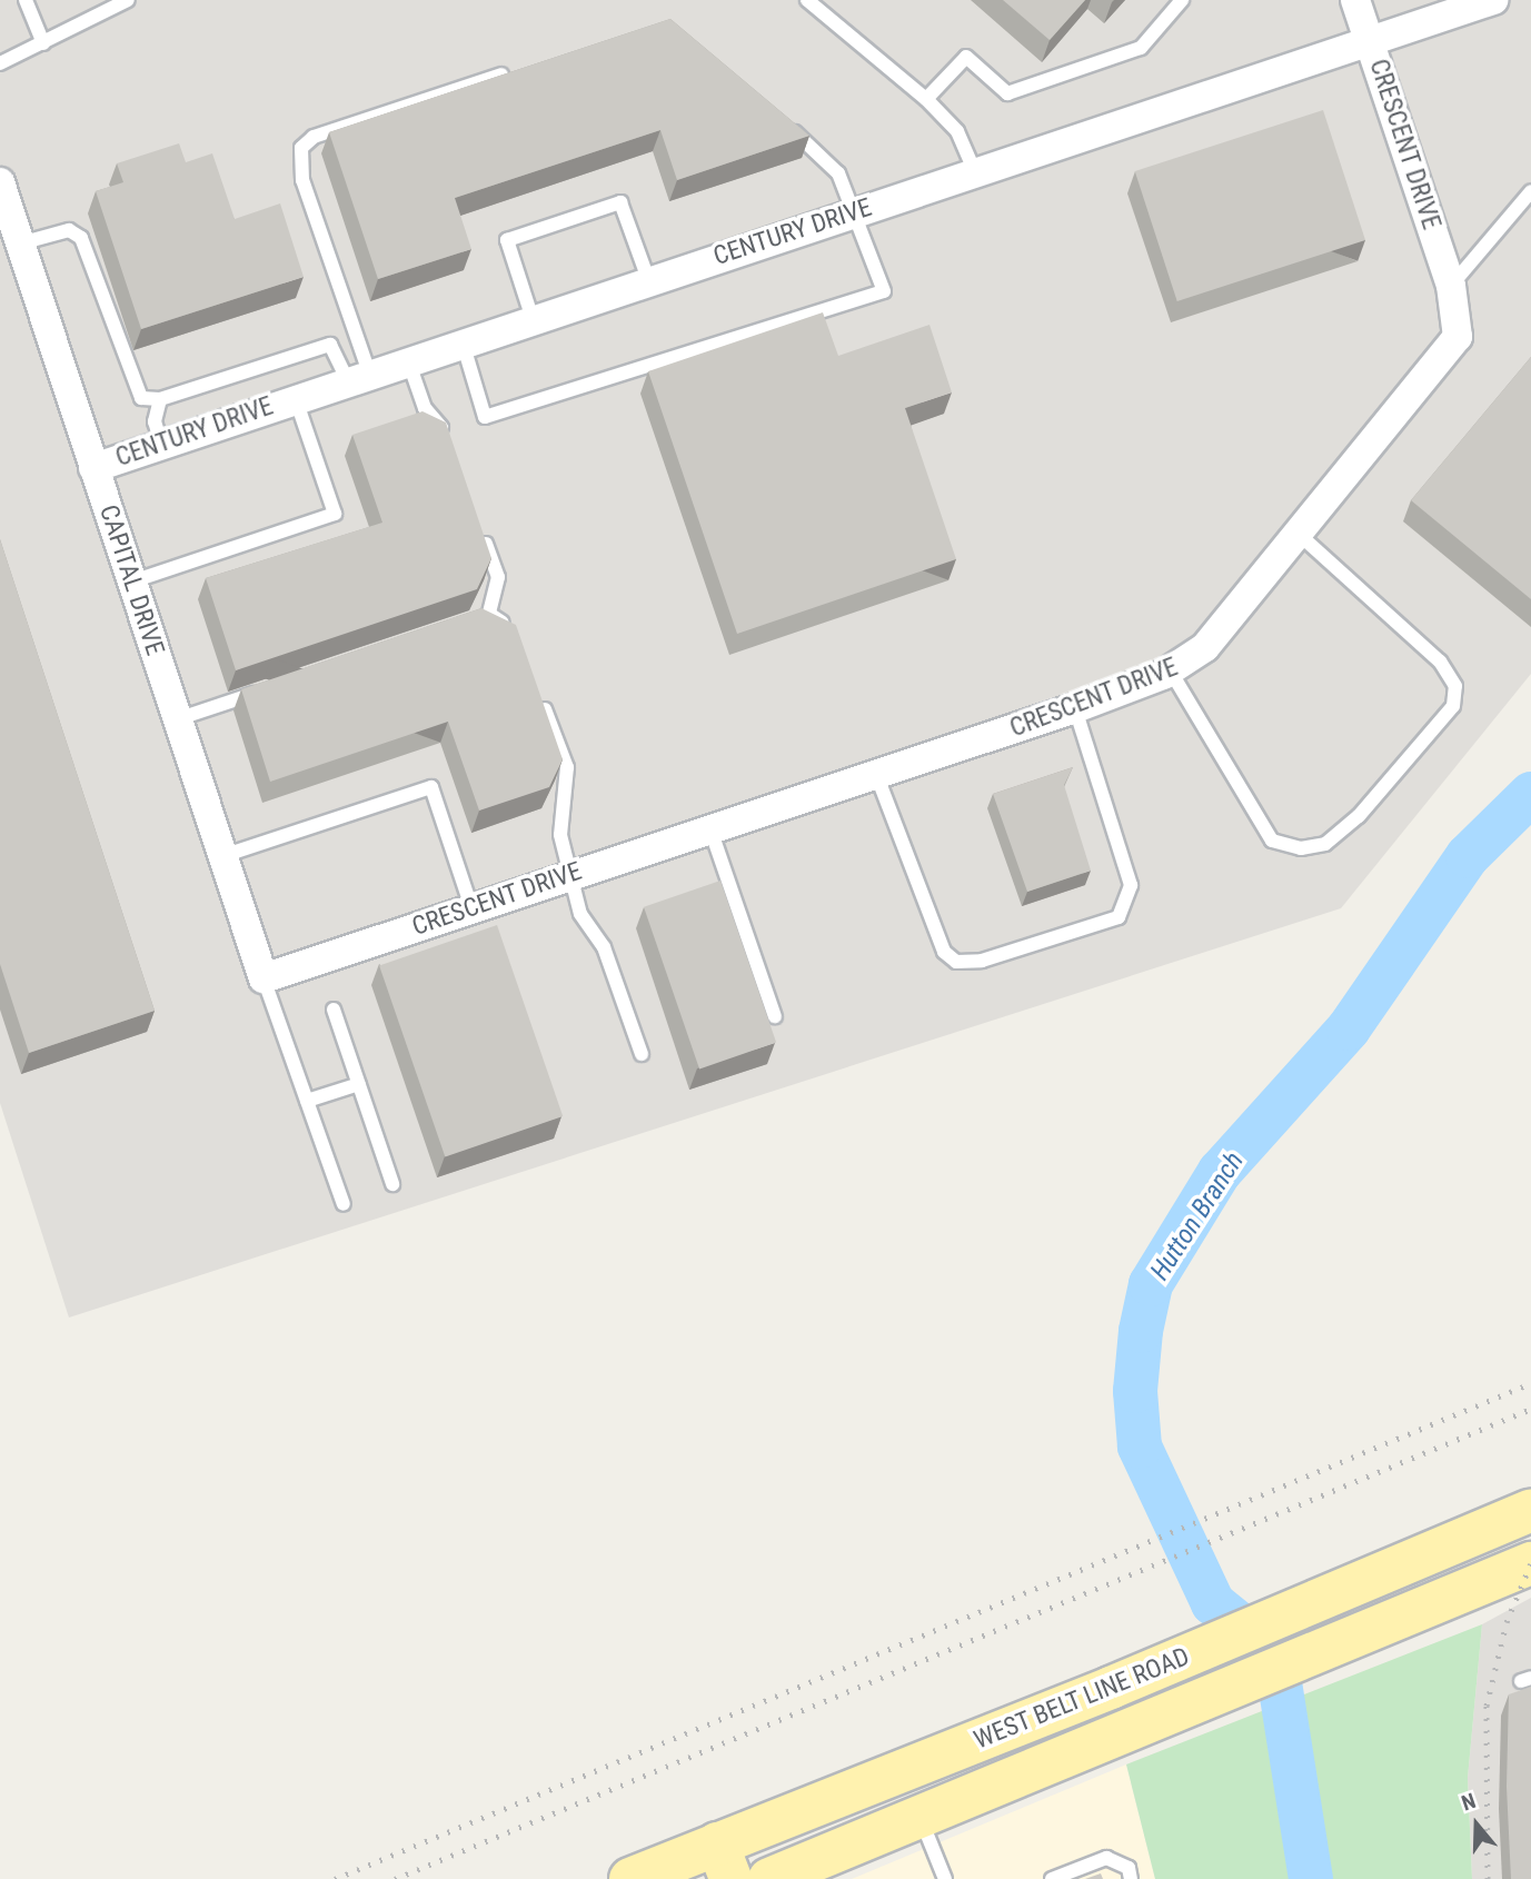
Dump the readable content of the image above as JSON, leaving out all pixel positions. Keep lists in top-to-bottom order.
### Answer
{
  "streets": {
    "main road": ["WEST BELT LINE ROAD"],
    "street": ["CRESCENT DRIVE", "CENTURY DRIVE", "CAPITAL DRIVE"]
  },
  "crossings": [
    ["CRESCENT DRIVE", "CENTURY DRIVE"],
    ["CRESCENT DRIVE", "CAPITAL DRIVE"],
    ["CENTURY DRIVE", "CAPITAL DRIVE"]
  ],
  "water": ["Hutton Branch"],
  "north": "top"
}
